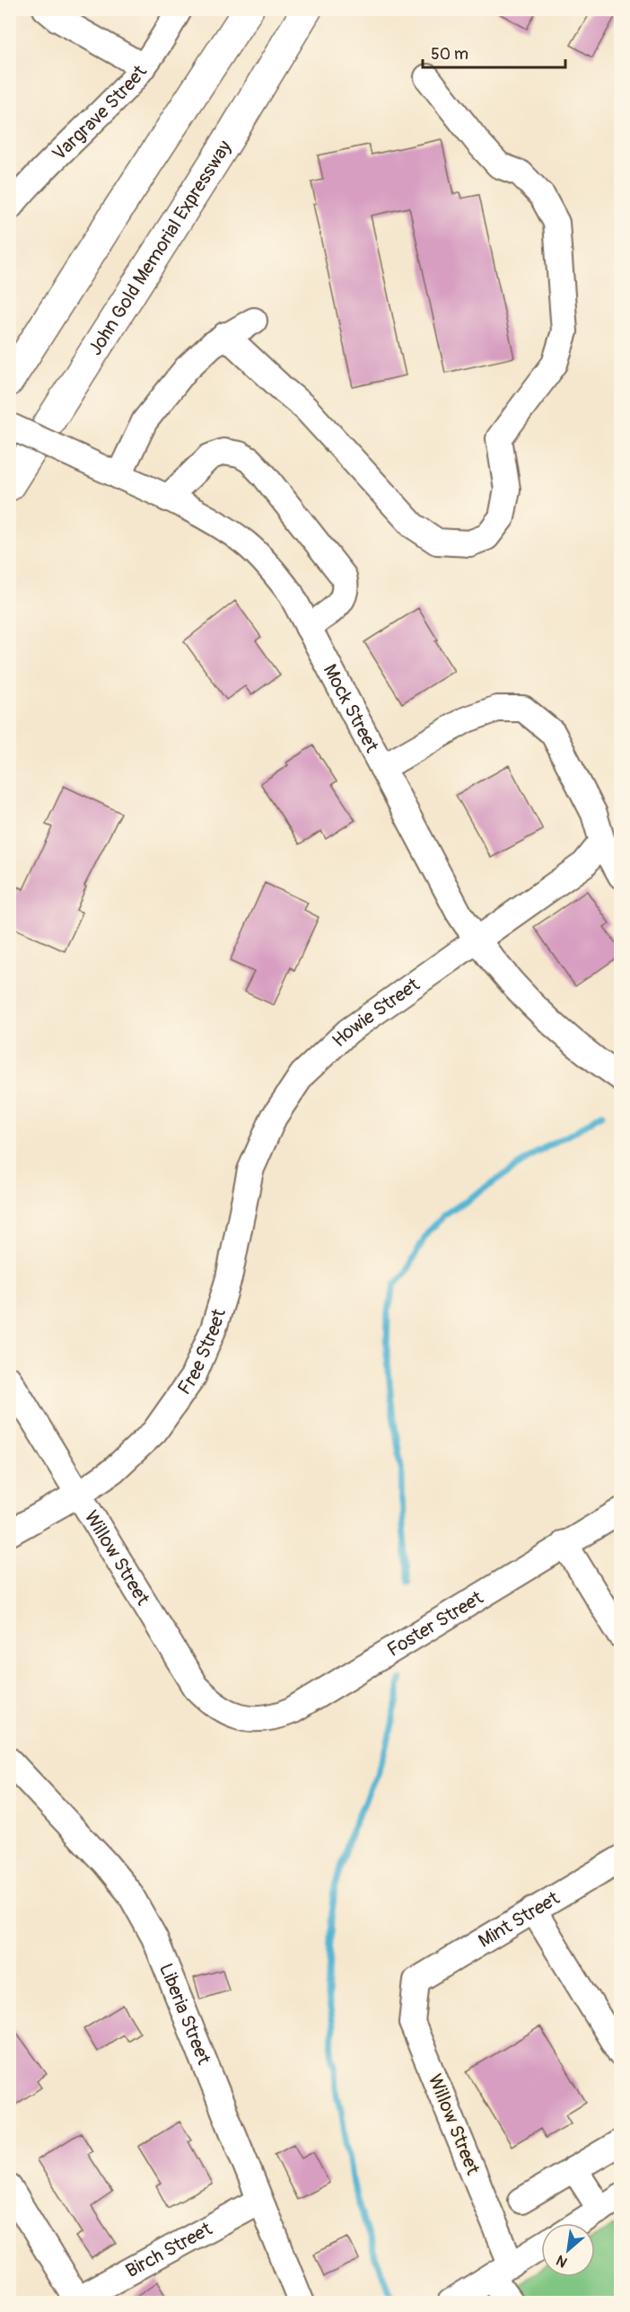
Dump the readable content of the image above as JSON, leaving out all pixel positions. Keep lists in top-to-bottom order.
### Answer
{
  "streets": {
    "highway": ["John Gold Memorial Expressway"],
    "street": [
      "Vargrave Street",
      "Mock Street",
      "Howie Street",
      "Free Street",
      "Willow Street",
      "Foster Street",
      "Mint Street",
      "Liberia Street",
      "Birch Street"
    ]
  },
  "crossings": [
    ["Mock Street", "Howie Street"],
    ["Howie Street", "Free Street"],
    ["Free Street", "Willow Street"],
    ["Willow Street", "Foster Street"],
    ["Willow Street", "Mint Street"],
    ["Liberia Street", "Birch Street"]
  ],
  "scale_bar": "50 m",
  "north": "bottom left"
}
